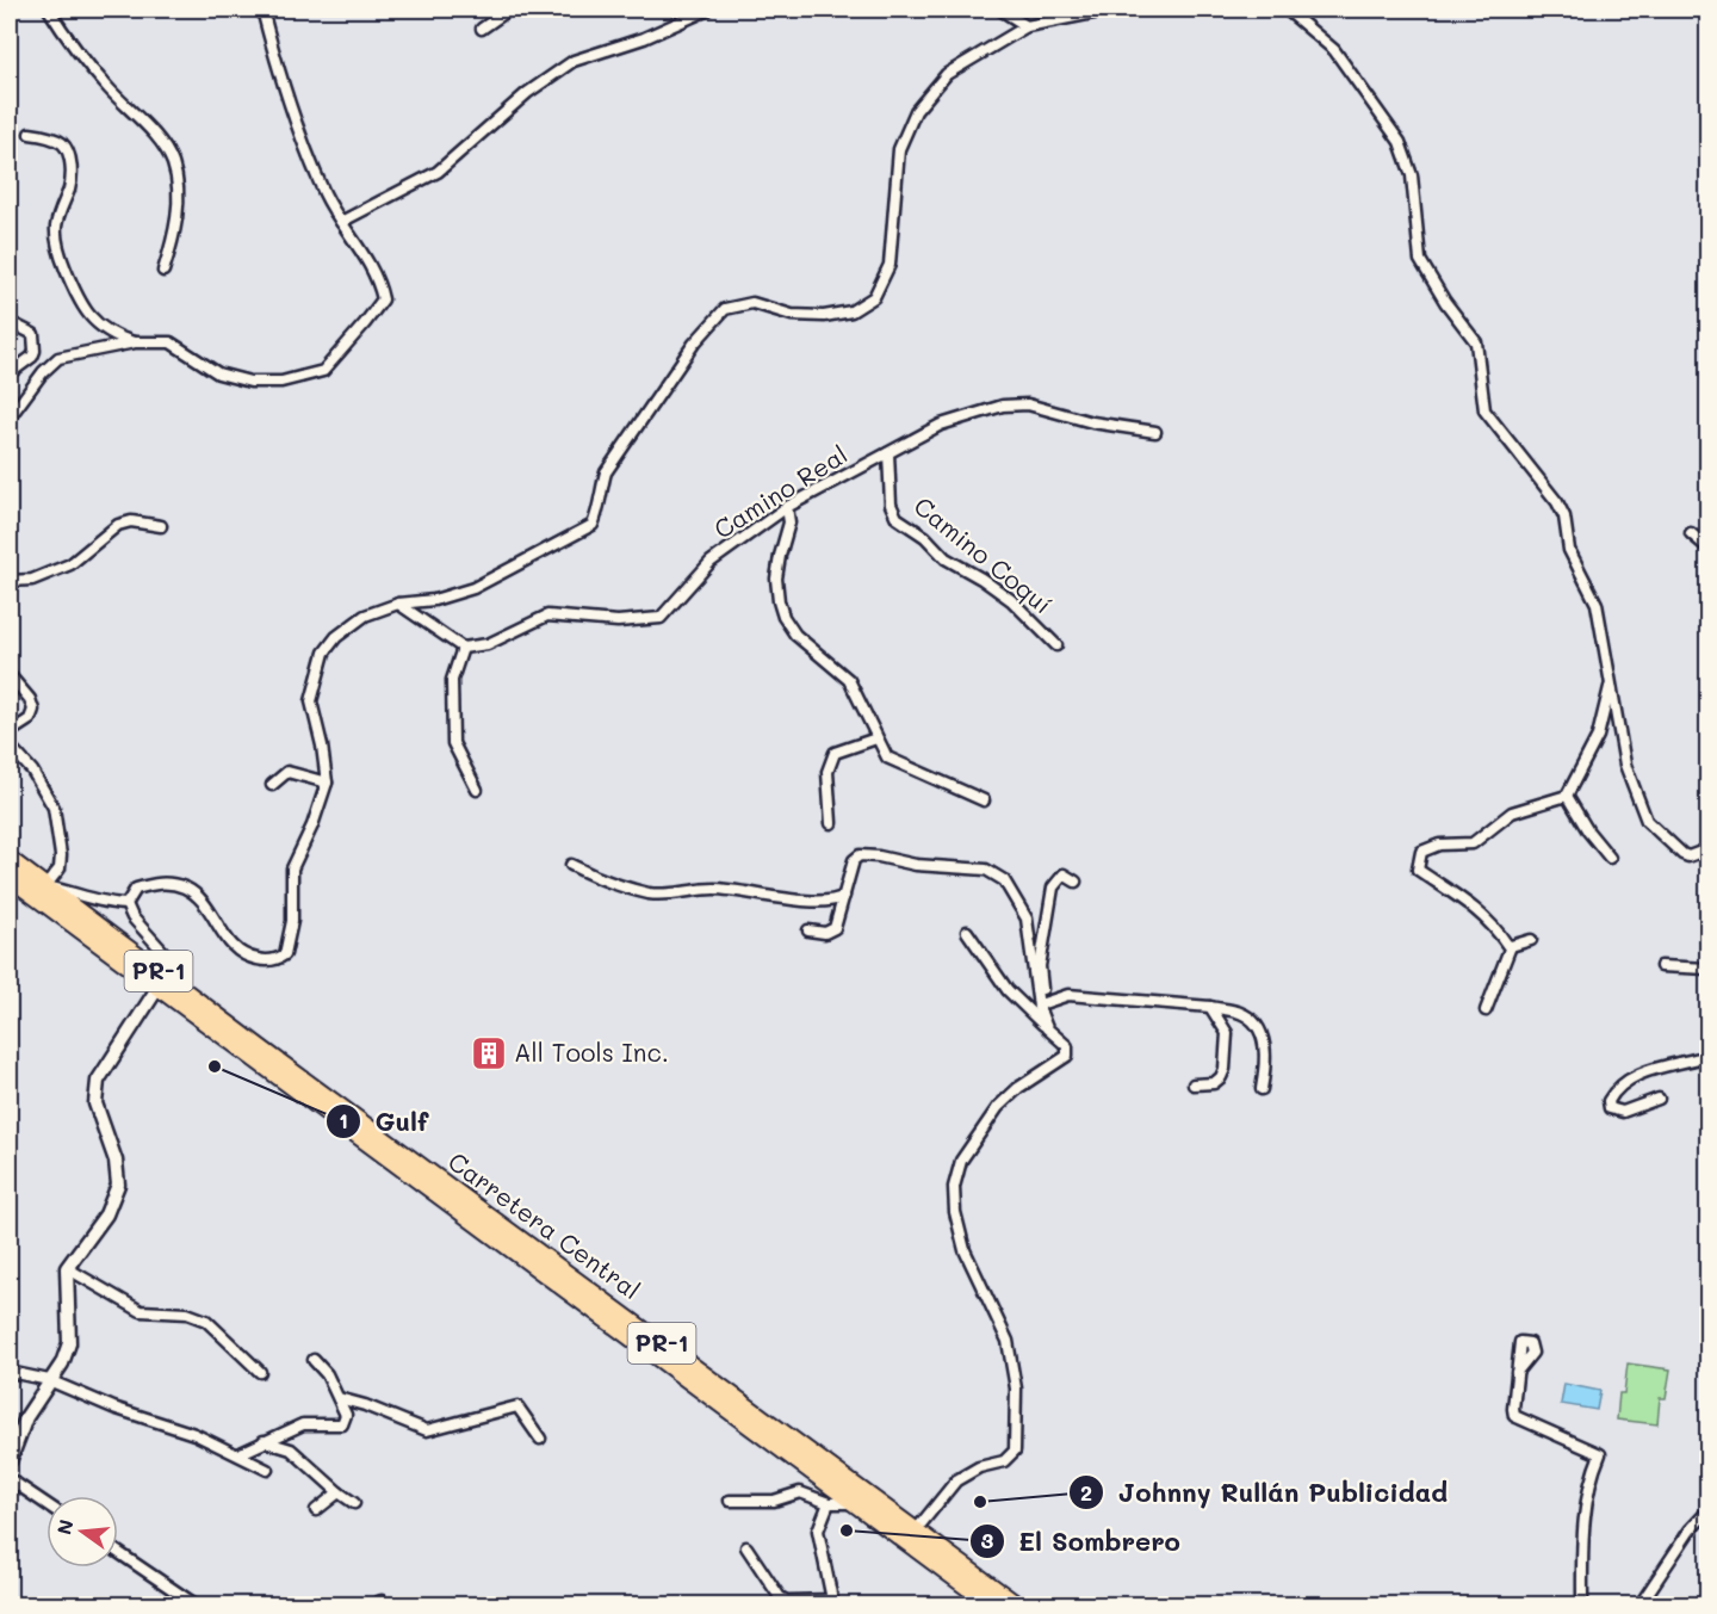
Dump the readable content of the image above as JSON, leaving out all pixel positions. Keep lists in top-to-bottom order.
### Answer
{
  "streets": {
    "highway": ["PR-1", "Carretera Central"],
    "street": ["Camino Real", "Camino Coquí"]
  },
  "crossings": [
    ["Camino Real", "Camino Coquí"]
  ],
  "places": {
    "building": ["All Tools Inc."],
    "other": ["Gulf", "Johnny Rullán Publicidad", "El Sombrero"]
  },
  "north": "left"
}
